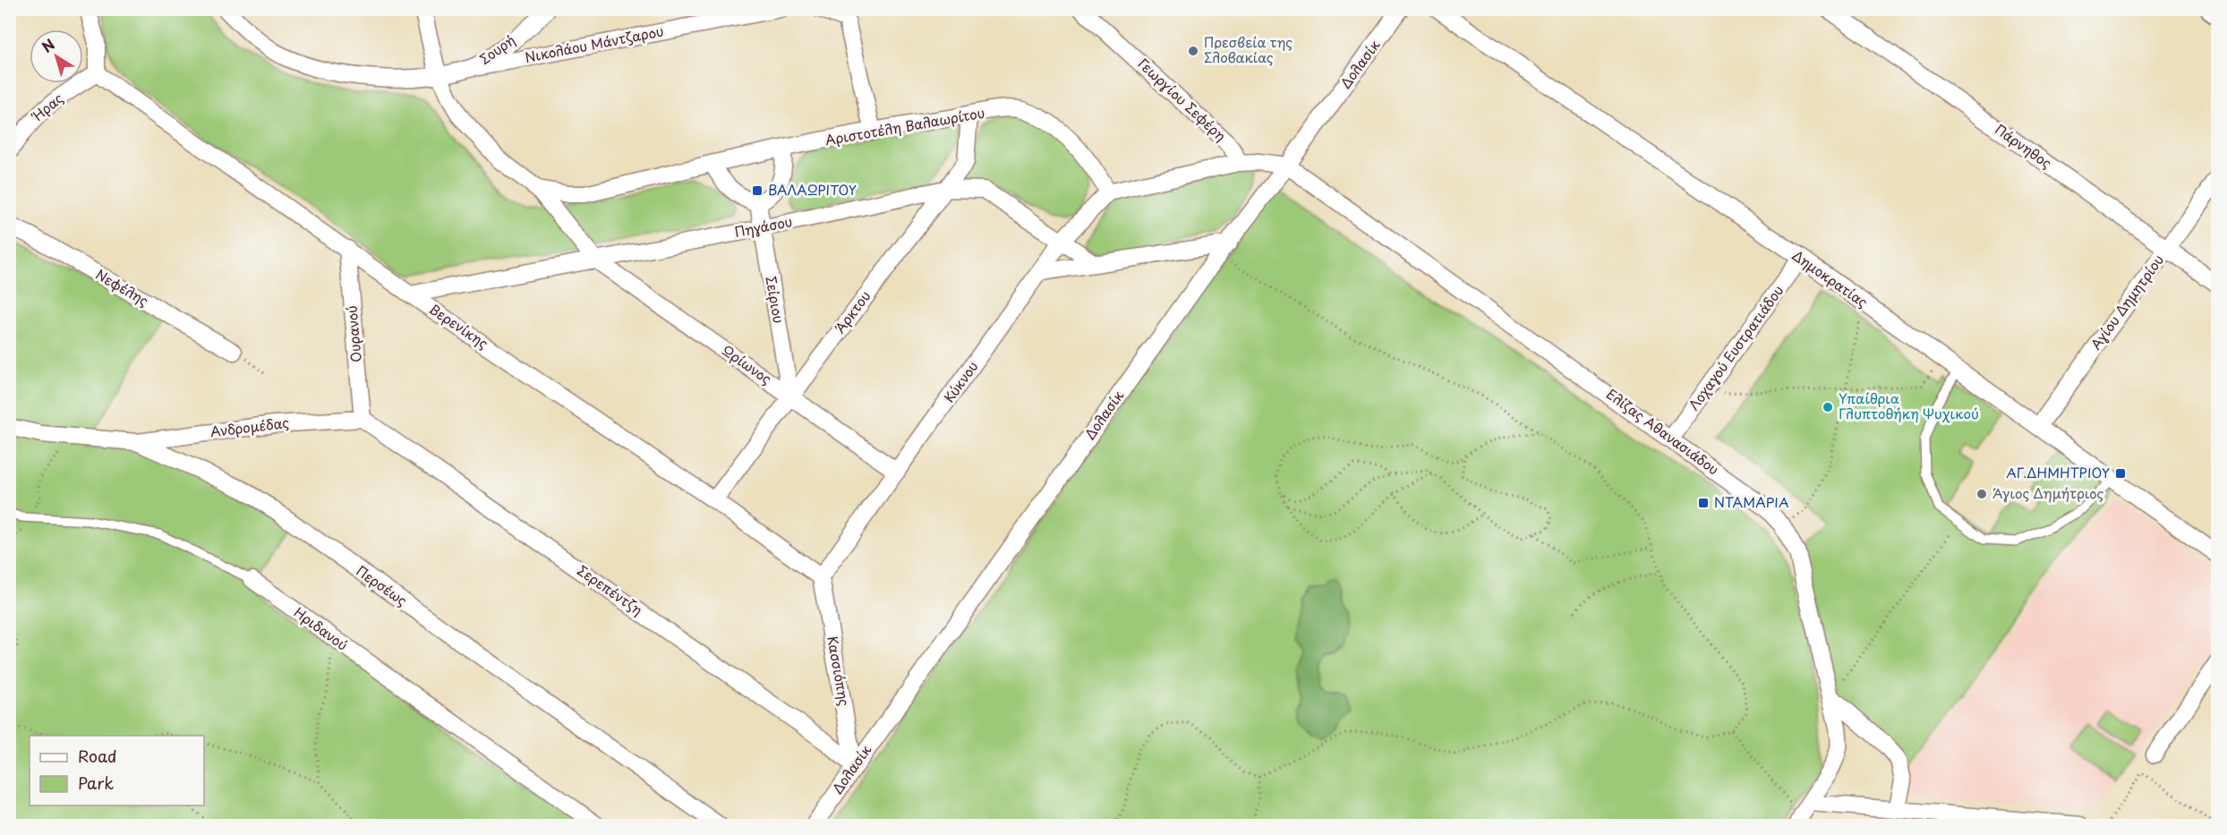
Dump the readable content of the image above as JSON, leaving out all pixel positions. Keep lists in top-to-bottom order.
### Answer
{
  "streets": {
    "street": [
      "Νικολάου Μάντζαρου",
      "Σουρή",
      "Δολασίκ",
      "Γεωργίου Σεφέρη",
      "Ήρας",
      "Αριστοτέλη Βαλαωρίτου",
      "Πάρνηθος",
      "Πηγάσου",
      "Δημοκρατίας",
      "Νεφέλης",
      "Σείριου",
      "Αγίου Δημητρίου",
      "Άρκτου",
      "Βερενίκης",
      "Ουρανού",
      "Λοχαγού Ευστρατιάδου",
      "Ωρίωνος",
      "Κύκνου",
      "Ανδρομέδας",
      "Ελίζας Αθανασιάδου",
      "Περσέως",
      "Σερεπέντζη",
      "Ηριδανού",
      "Κασσιόπης"
    ]
  },
  "crossings": [
    ["Νικολάου Μάντζαρου", "Σουρή"],
    ["Δολασίκ", "Ελίζας Αθανασιάδου"],
    ["Δολασίκ", "Σερεπέντζη"],
    ["Δολασίκ", "Κασσιόπης"],
    ["Ήρας", "Βερενίκης"],
    ["Αριστοτέλη Βαλαωρίτου", "Άρκτου"],
    ["Αριστοτέλη Βαλαωρίτου", "Ωρίωνος"],
    ["Αριστοτέλη Βαλαωρίτου", "Κύκνου"],
    ["Πάρνηθος", "Αγίου Δημητρίου"],
    ["Πηγάσου", "Σείριου"],
    ["Πηγάσου", "Άρκτου"],
    ["Πηγάσου", "Βερενίκης"],
    ["Πηγάσου", "Ωρίωνος"],
    ["Πηγάσου", "Κύκνου"],
    ["Δημοκρατίας", "Αγίου Δημητρίου"],
    ["Δημοκρατίας", "Λοχαγού Ευστρατιάδου"],
    ["Σείριου", "Άρκτου"],
    ["Σείριου", "Ωρίωνος"],
    ["Άρκτου", "Βερενίκης"],
    ["Άρκτου", "Ωρίωνος"],
    ["Βερενίκης", "Ουρανού"],
    ["Βερενίκης", "Κύκνου"],
    ["Βερενίκης", "Κασσιόπης"],
    ["Ουρανού", "Ανδρομέδας"],
    ["Ουρανού", "Σερεπέντζη"],
    ["Λοχαγού Ευστρατιάδου", "Ελίζας Αθανασιάδου"],
    ["Ωρίωνος", "Κύκνου"],
    ["Κύκνου", "Κασσιόπης"],
    ["Ανδρομέδας", "Περσέως"],
    ["Ανδρομέδας", "Σερεπέντζη"],
    ["Σερεπέντζη", "Κασσιόπης"]
  ],
  "places": {
    "other": ["Πρεσβεία της Σλοβακίας", "Υπαίθρια Γλυπτοθήκη Ψυχικού", "Άγιος Δημήτριος"],
    "transit": ["ΒΑΛΑΩΡΙΤΟΥ", "ΑΓ.ΔΗΜΗΤΡΙΟΥ", "ΝΤΑΜΑΡΙΑ"]
  },
  "legend": ["Road", "Park"],
  "north": "top left"
}
